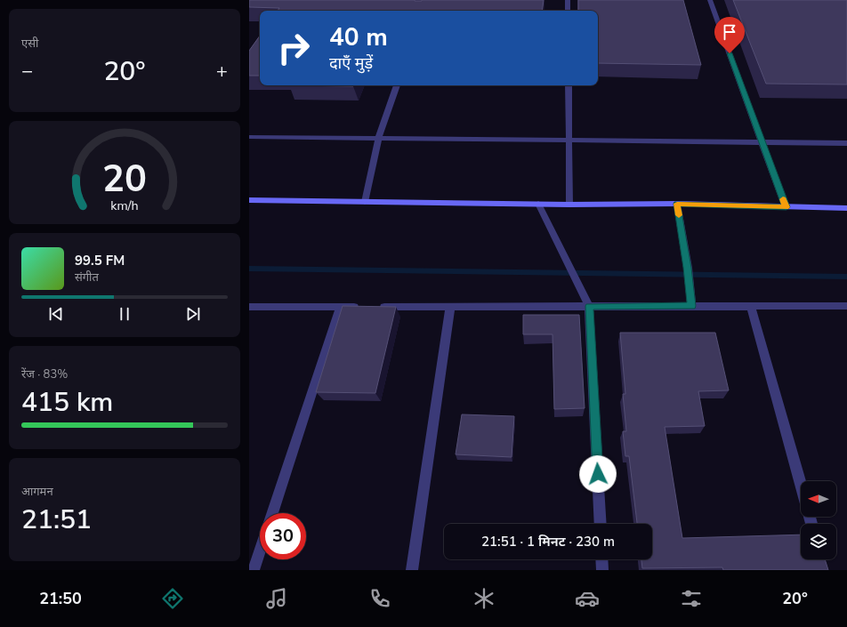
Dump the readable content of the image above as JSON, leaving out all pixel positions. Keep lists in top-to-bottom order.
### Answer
{
  "north": "left",
  "page": {
    "tile": [
      "एसी",
      ["रेंज · 83%", "415 km"],
      ["आगमन", "21:51"]
    ],
    "turn": ["40 m", "दाएँ मुड़ें"],
    "heat": ["−", "20°", "+"],
    "song": ["99.5 FM", "संगीत"],
    "limit": "30",
    "trip": "21:51 · 1 मिनट · 230 m",
    "tabs": ["21:50", "20°"],
    "gauge": ["20", "km/h"]
  }
}
